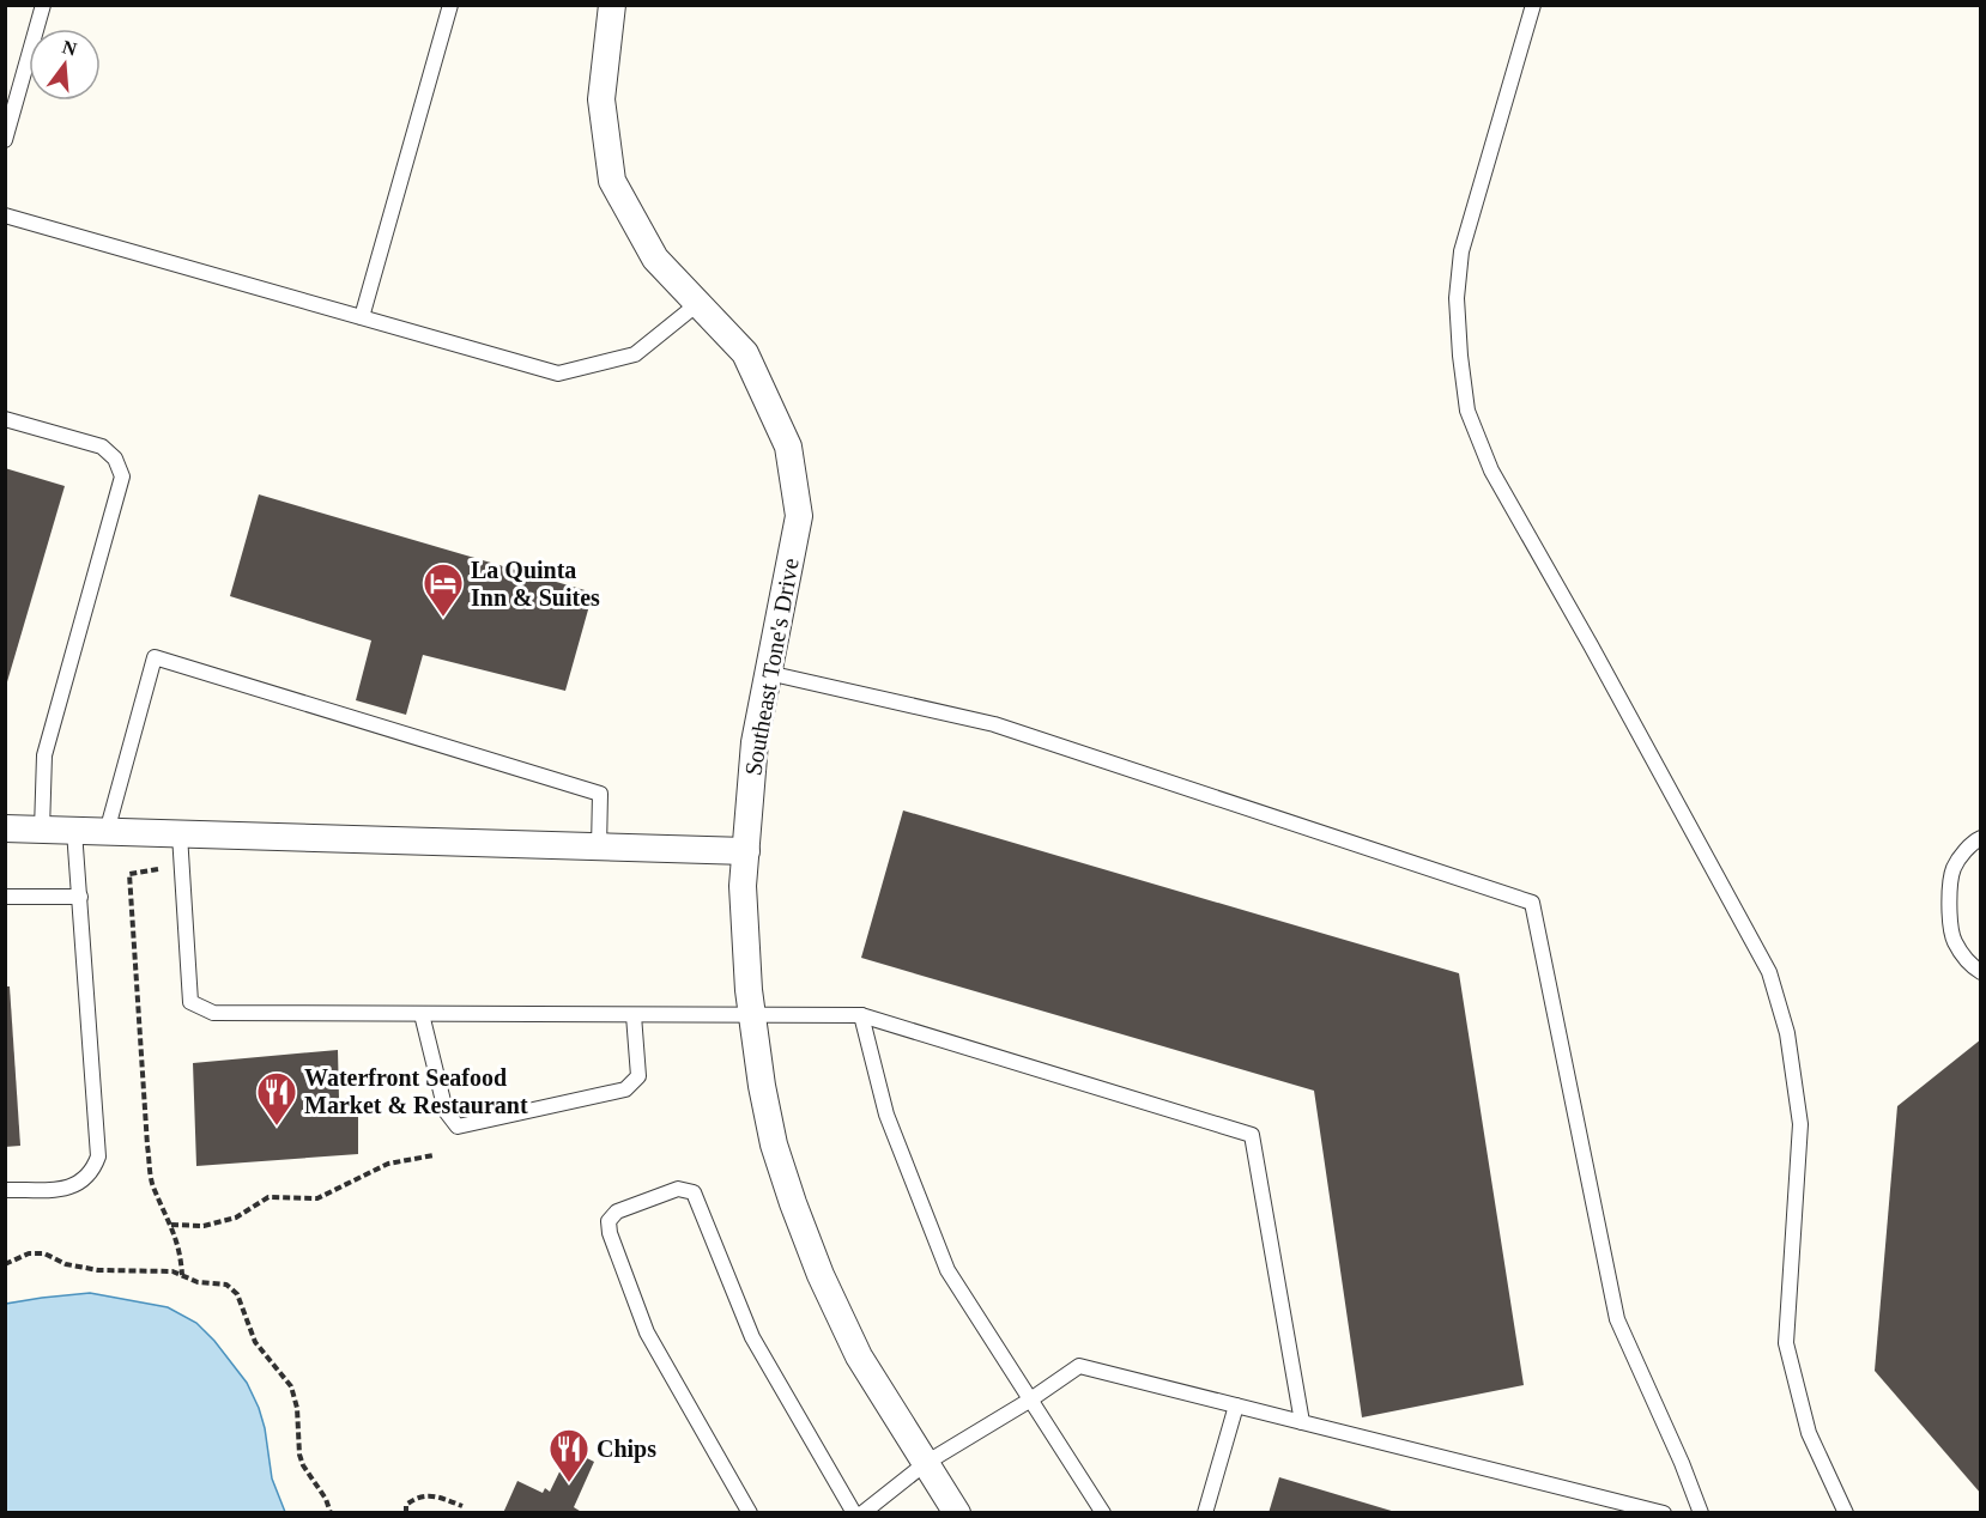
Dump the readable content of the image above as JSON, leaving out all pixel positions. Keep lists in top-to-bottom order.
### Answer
{
  "streets": {
    "street": ["Southeast Tone's Drive"]
  },
  "places": {
    "hotel": ["La Quinta Inn & Suites"],
    "restaurant": ["Waterfront Seafood Market & Restaurant", "Chips"]
  },
  "north": "top"
}
